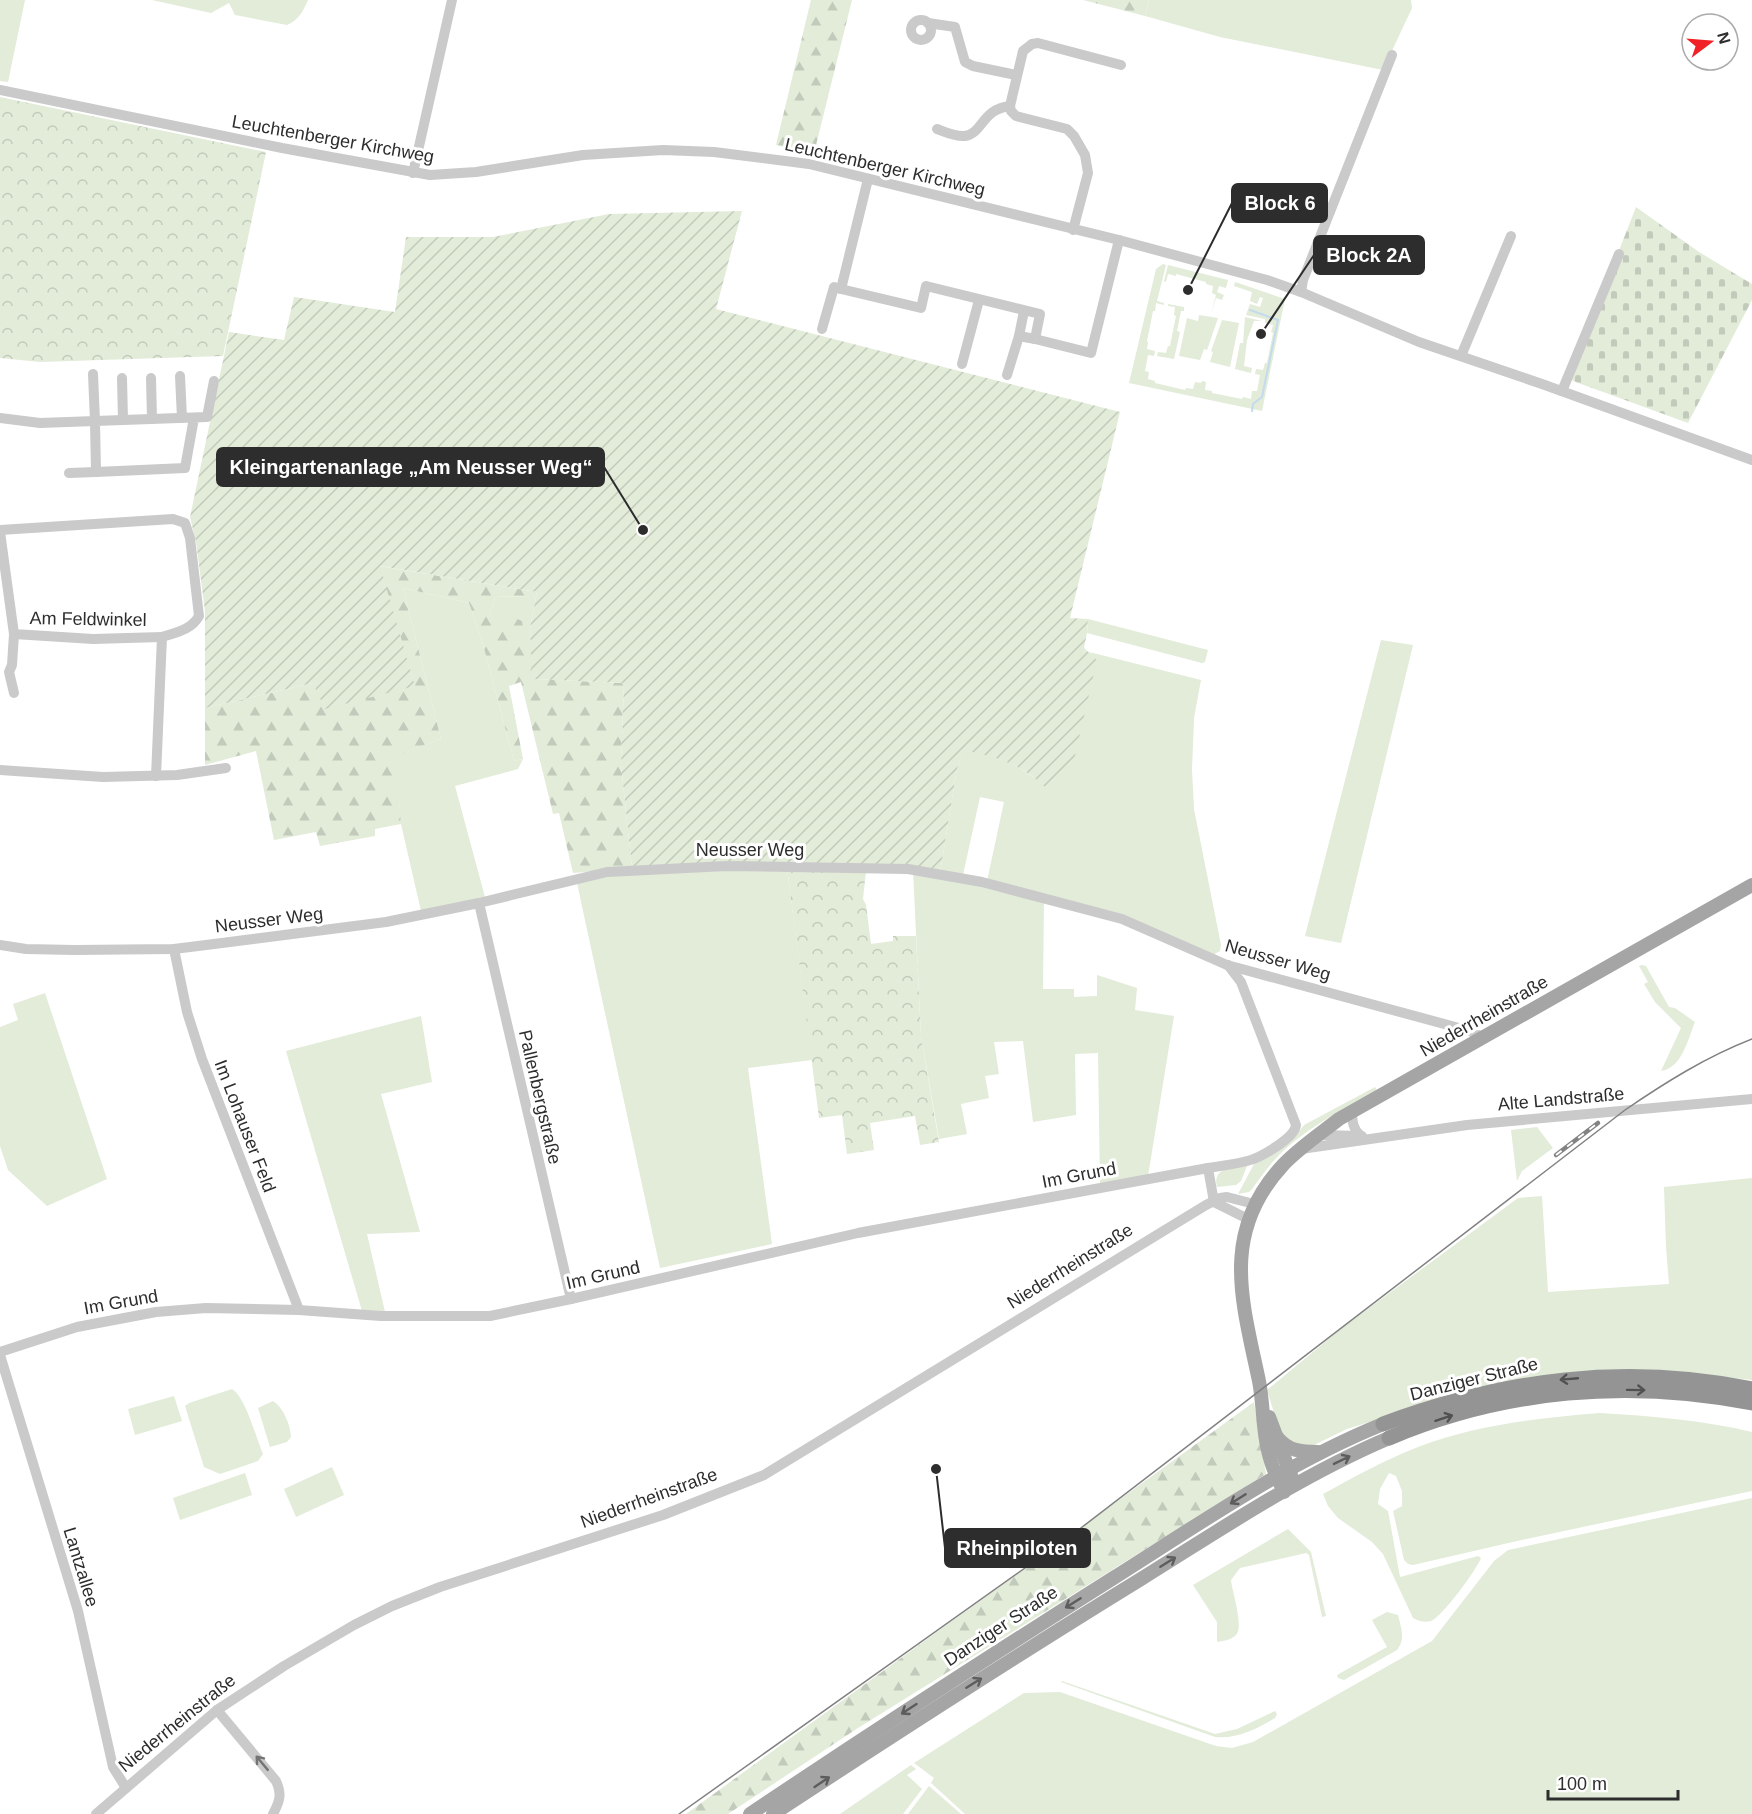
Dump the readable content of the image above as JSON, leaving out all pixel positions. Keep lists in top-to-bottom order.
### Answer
{
  "streets": {
    "highway": ["Danziger Straße"],
    "main road": ["Niederrheinstraße"],
    "street": [
      "Leuchtenberger Kirchweg",
      "Am Feldwinkel",
      "Neusser Weg",
      "Pallenbergstraße",
      "Alte Landstraße",
      "Im Lohauser Feld",
      "Im Grund",
      "Lantzallee"
    ]
  },
  "crossings": [
    ["Neusser Weg", "Niederrheinstraße"],
    ["Neusser Weg", "Pallenbergstraße"],
    ["Neusser Weg", "Im Lohauser Feld"],
    ["Niederrheinstraße", "Alte Landstraße"],
    ["Niederrheinstraße", "Lantzallee"],
    ["Pallenbergstraße", "Im Grund"],
    ["Im Lohauser Feld", "Im Grund"],
    ["Im Grund", "Lantzallee"]
  ],
  "places": [
    "Block 6",
    "Block 2A",
    "Kleingartenanlage „Am Neusser Weg“",
    "Rheinpiloten"
  ],
  "scale_bar": "100 m",
  "north": "right"
}
